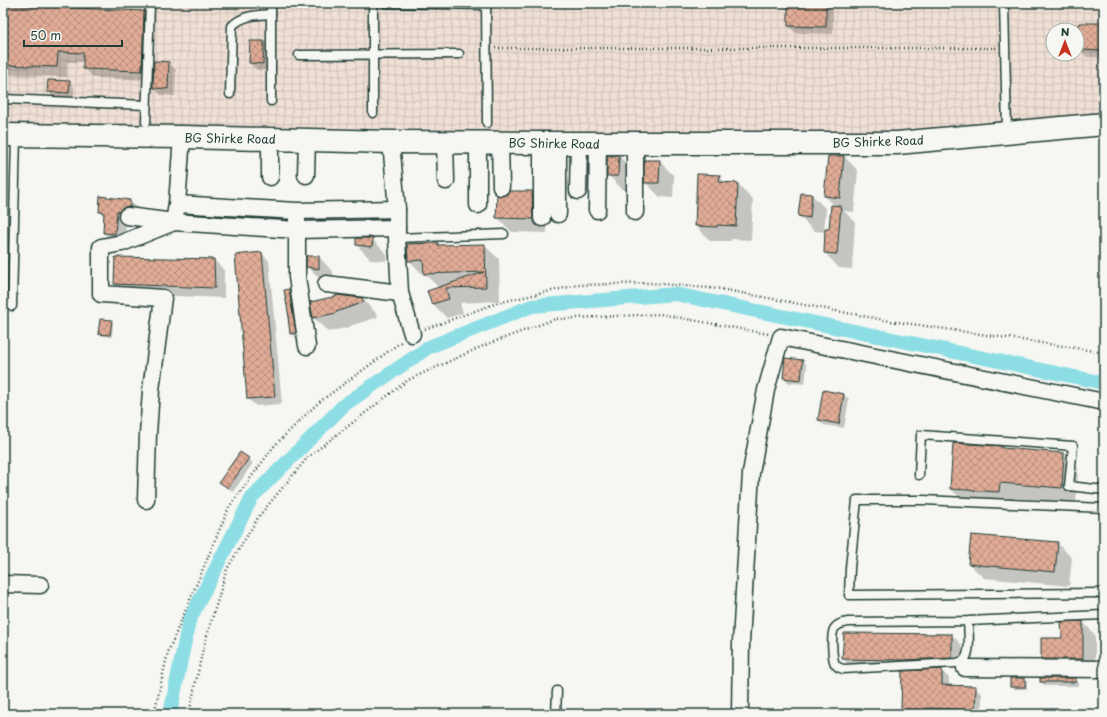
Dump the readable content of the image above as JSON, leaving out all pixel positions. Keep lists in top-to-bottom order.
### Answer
{
  "streets": {
    "street": ["BG Shirke Road"]
  },
  "scale_bar": "50 m",
  "north": "top"
}
